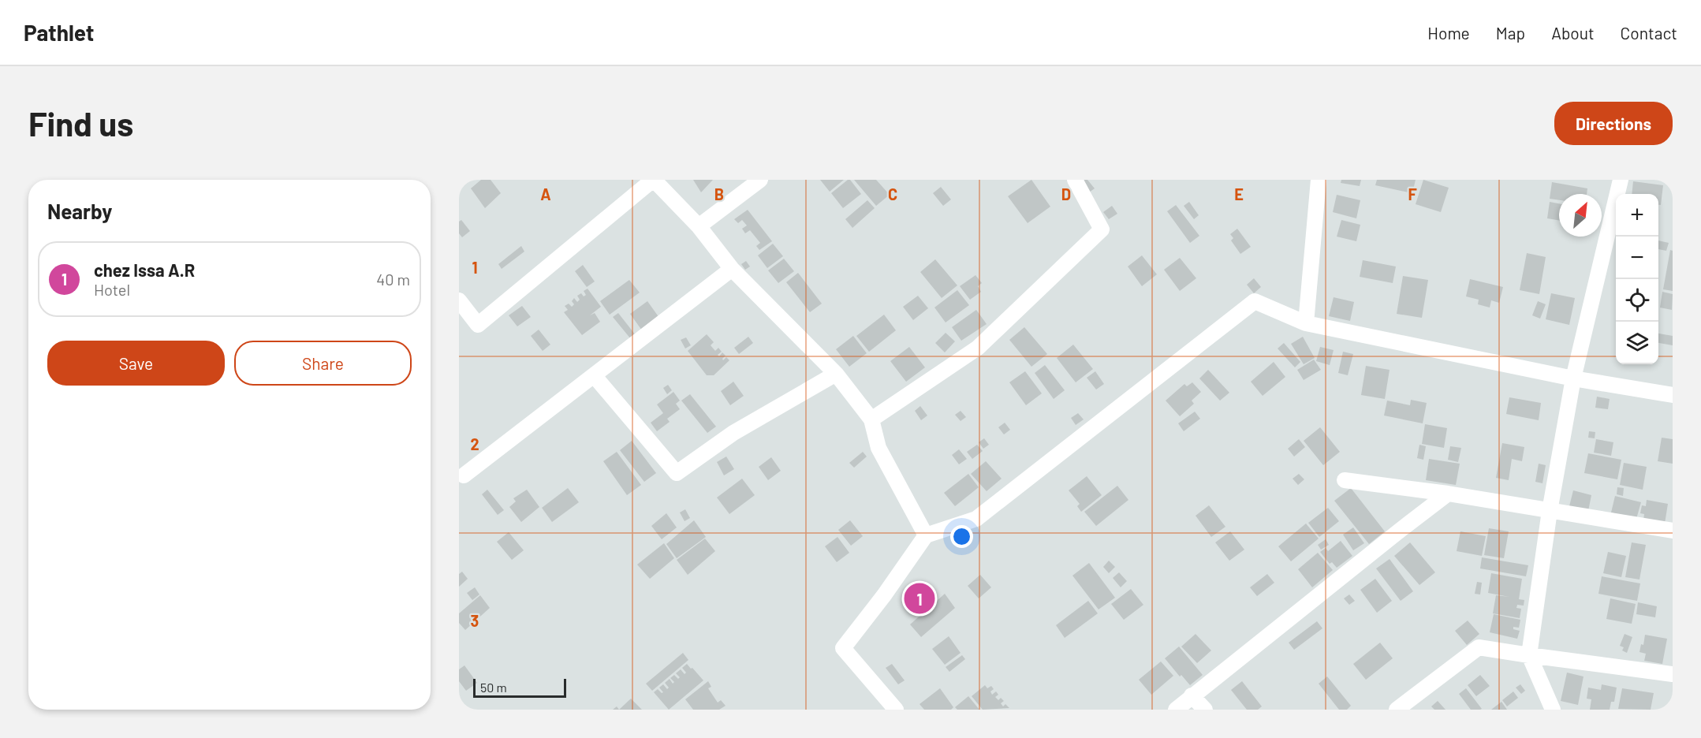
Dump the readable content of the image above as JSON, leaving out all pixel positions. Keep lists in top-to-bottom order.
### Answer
{
  "scale_bar": "50 m",
  "north": "top right",
  "page": {
    "header": "Pathlet",
    "nav": [
      "Home",
      "Map",
      "About",
      "Contact"
    ],
    "buttons": [
      "Directions",
      ["Save", "Share"]
    ],
    "title": "Find us",
    "heading": "Nearby",
    "map_buttons": ["+", "−"],
    "list": [
      {
        "mark": "1",
        "name": "chez Issa A.R",
        "note": "Hotel",
        "value": "40 m"
      }
    ],
    "pins": "1",
    "scale": "50 m"
  },
  "grid": {
    "columns": [
      "A",
      "B",
      "C",
      "D",
      "E",
      "F"
    ],
    "rows": ["1", "2", "3"]
  }
}
